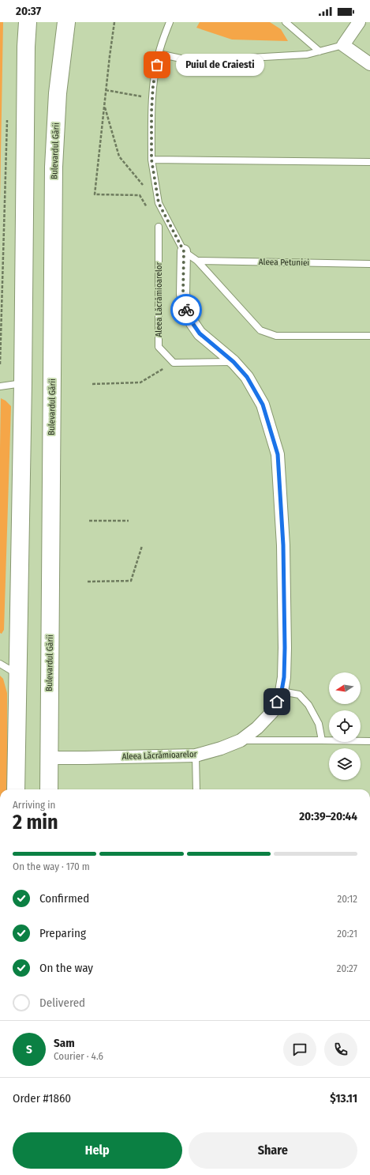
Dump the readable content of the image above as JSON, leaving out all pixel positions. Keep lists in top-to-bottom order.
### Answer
{
  "streets": {
    "main road": ["Bulevardul Gării"],
    "street": ["Aleea Lăcrămioarelor"],
    "lane": ["Aleea Petuniei"]
  },
  "crossings": [
    ["Bulevardul Gării", "Aleea Lăcrămioarelor"]
  ],
  "places": ["Puiul de Craiesti"],
  "north": "left",
  "page": {
    "status": "20:37",
    "bubble": "Puiul de Craiesti",
    "heading": ["2 min", "Arriving in", "20:39–20:44"],
    "panel": [
      "Sam",
      "Courier · 4.6",
      "Order #1860",
      "$13.11"
    ],
    "bar": "On the way · 170 m",
    "list": [
      ["Confirmed", "20:12"],
      ["Preparing", "20:21"],
      ["On the way", "20:27"],
      "Delivered"
    ],
    "round": "S",
    "buttons": ["Help", "Share"]
  }
}
